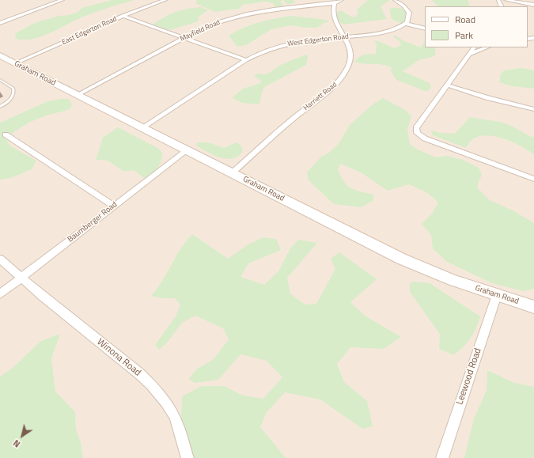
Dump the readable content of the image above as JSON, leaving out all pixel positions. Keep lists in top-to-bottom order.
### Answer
{
  "streets": {
    "main road": ["Graham Road"],
    "street": [
      "East Edgerton Road",
      "Mayfield Road",
      "West Edgerton Road",
      "Harriett Road",
      "Baumberger Road",
      "Winona Road",
      "Leewood Road"
    ]
  },
  "crossings": [
    ["East Edgerton Road", "Graham Road"],
    ["Mayfield Road", "Graham Road"],
    ["Mayfield Road", "Harriett Road"],
    ["West Edgerton Road", "Graham Road"],
    ["West Edgerton Road", "Harriett Road"],
    ["Graham Road", "Harriett Road"],
    ["Graham Road", "Baumberger Road"],
    ["Graham Road", "Leewood Road"],
    ["Baumberger Road", "Winona Road"]
  ],
  "legend": ["Road", "Park"],
  "north": "bottom left"
}
